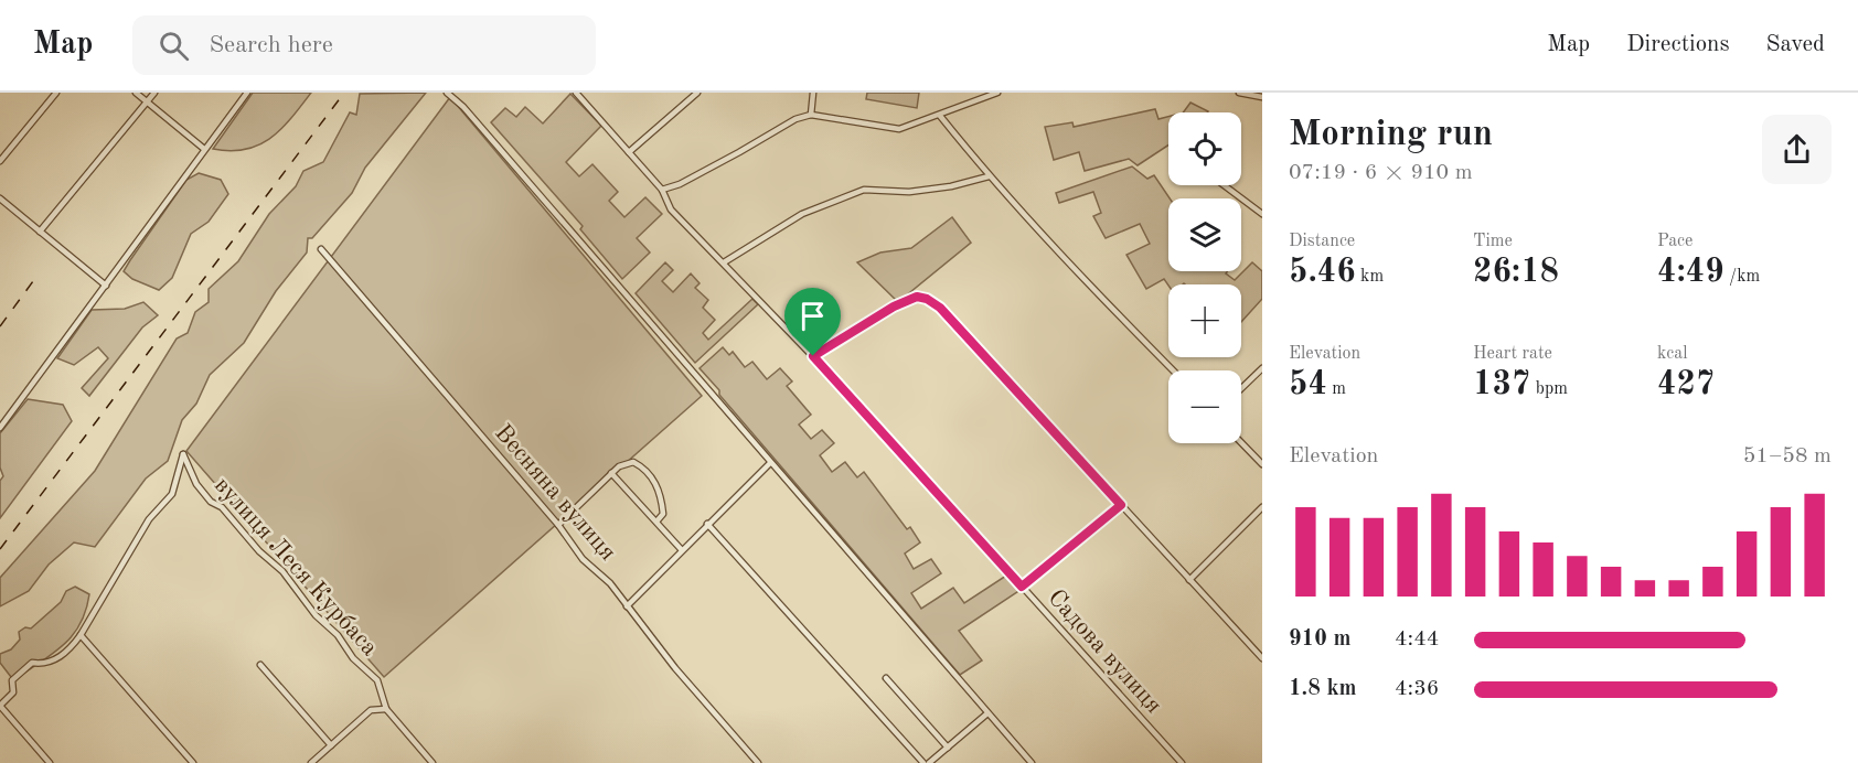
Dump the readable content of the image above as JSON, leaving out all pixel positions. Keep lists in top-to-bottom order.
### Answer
{
  "streets": {
    "street": ["Весняна вулиця", "вулиця Леся Курбаса", "Садова вулиця"]
  },
  "page": {
    "header": "Map",
    "search": "Search here",
    "nav": ["Map", "Directions", "Saved"],
    "heading": ["Morning run", "07:19 · 6 × 910 m"],
    "map_buttons": ["+", "−"],
    "stats": [
      ["Distance", "5.46 km"],
      ["Time", "26:18"],
      ["Pace", "4:49 /km"],
      ["Elevation", "54 m"],
      ["Heart rate", "137 bpm"],
      ["kcal", "427"]
    ],
    "chart": ["Elevation", "51–58 m"],
    "list": [
      {
        "name": "910 m",
        "note": "4:44"
      },
      {
        "name": "1.8 km",
        "note": "4:36"
      }
    ]
  }
}
